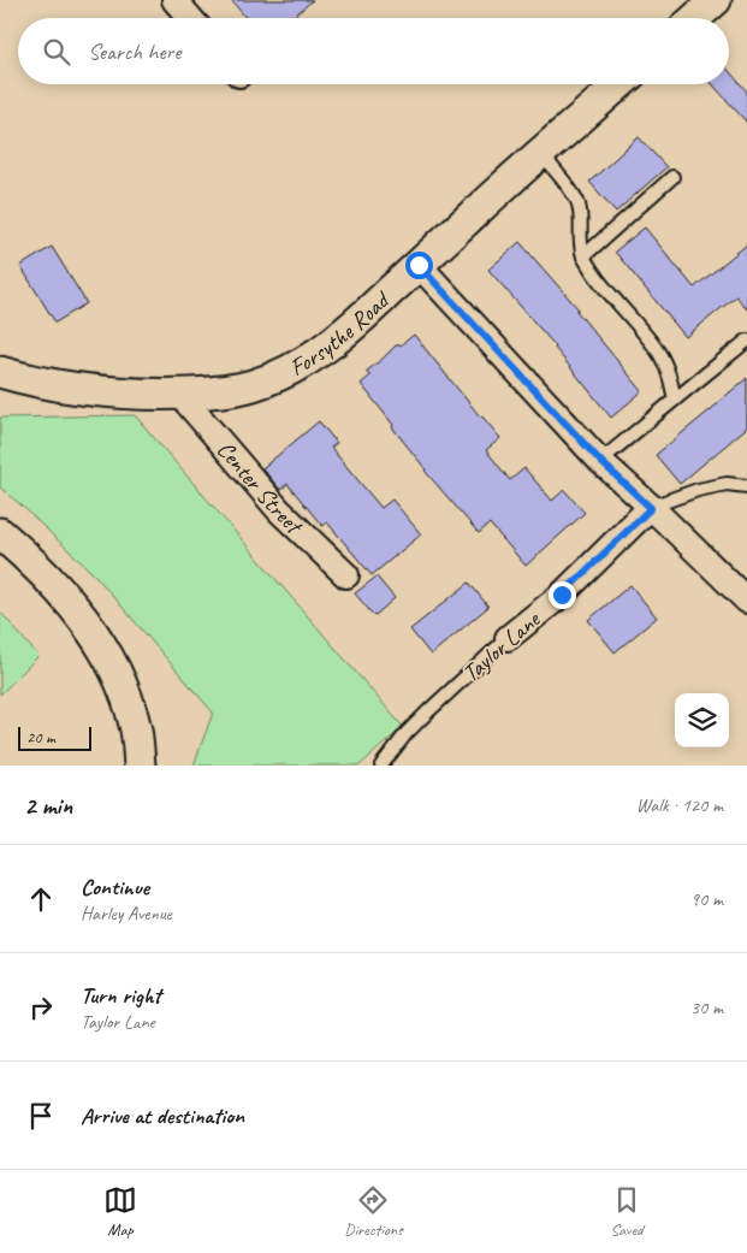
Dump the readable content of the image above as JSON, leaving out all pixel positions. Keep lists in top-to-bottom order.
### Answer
{
  "streets": {
    "street": ["Forsythe Road", "Center Street", "Taylor Lane"]
  },
  "crossings": [
    ["Forsythe Road", "Center Street"]
  ],
  "scale_bar": "20 m",
  "page": {
    "search": "Search here",
    "scale": "20 m",
    "heading": ["2 min", "Walk · 120 m"],
    "list": [
      ["Continue", "Harley Avenue", "90 m"],
      ["Turn right", "Taylor Lane", "30 m"],
      "Arrive at destination"
    ],
    "nav": ["Map", "Directions", "Saved"]
  }
}
